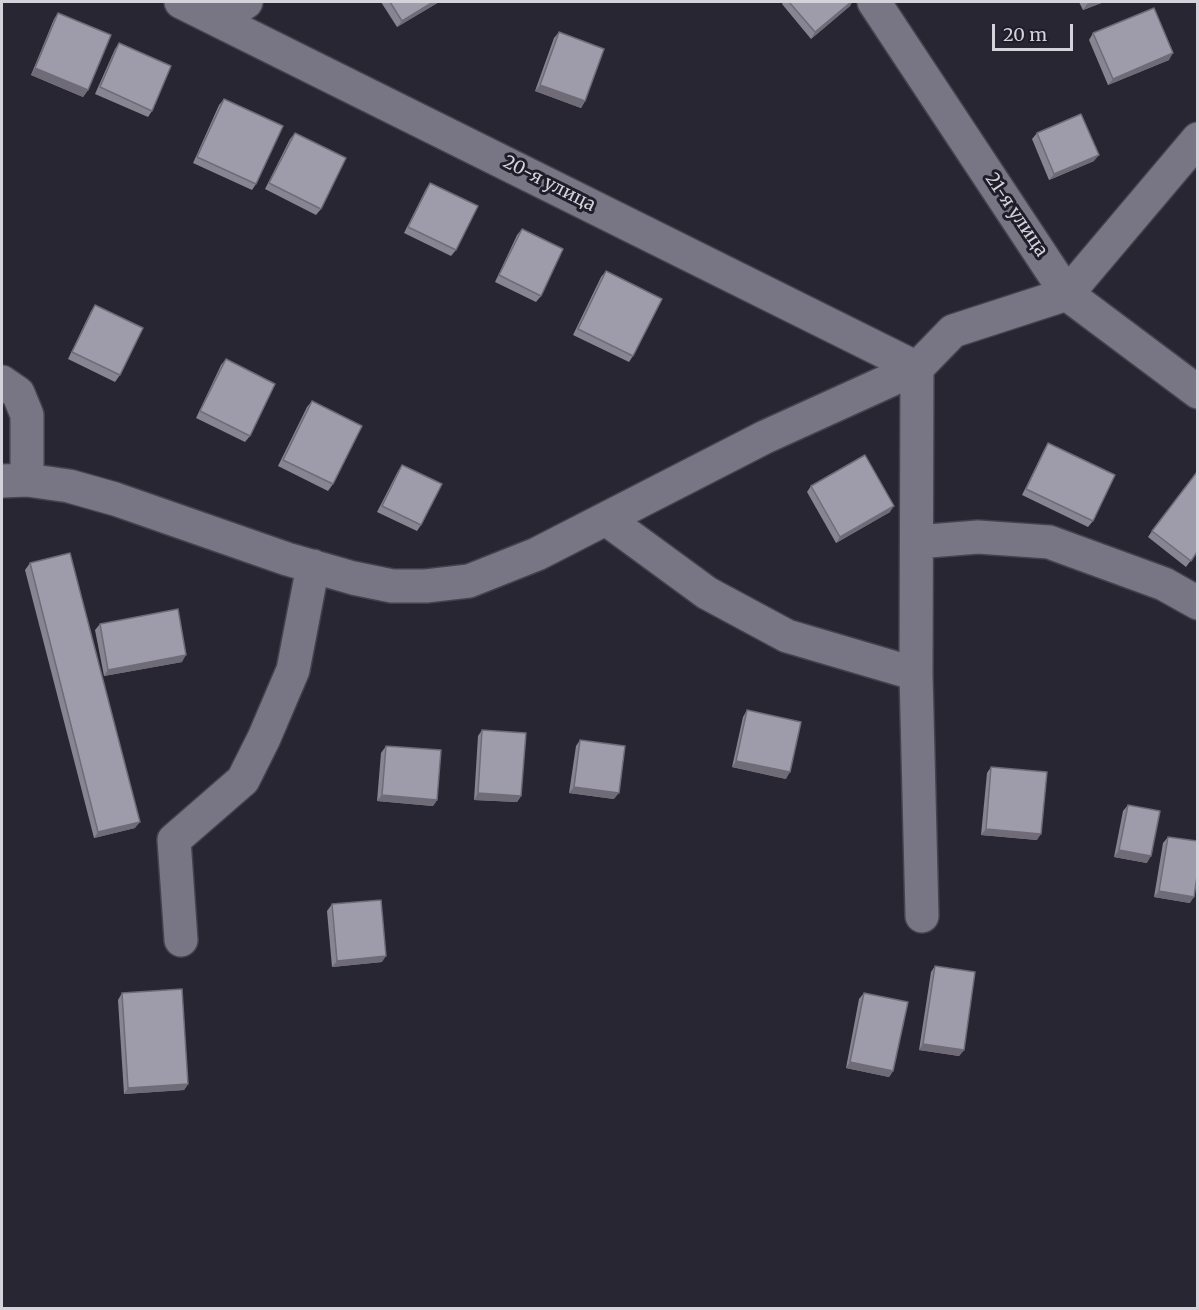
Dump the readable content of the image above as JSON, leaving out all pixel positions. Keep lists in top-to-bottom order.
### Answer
{
  "streets": {
    "street": ["20-я улица", "21-я улица"]
  },
  "scale_bar": "20 m"
}
